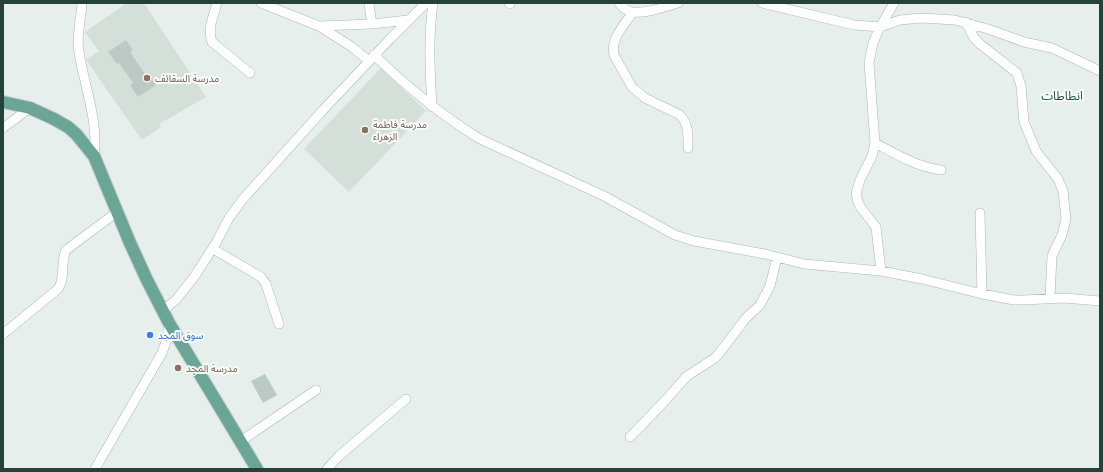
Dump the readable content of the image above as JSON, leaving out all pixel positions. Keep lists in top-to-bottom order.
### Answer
{
  "districts": ["انطاطات"],
  "places": [
    "مدرسة السقائف",
    "مدرسة فاطمة الزهراء",
    "سوق المجد",
    "مدرسة المجد"
  ]
}
